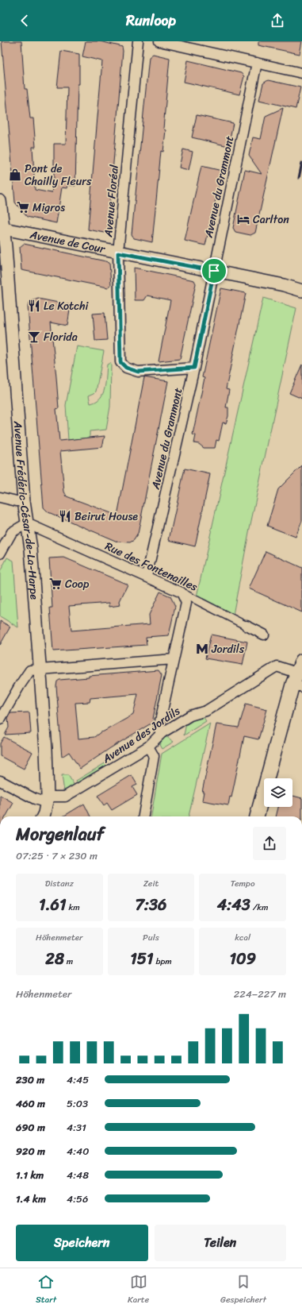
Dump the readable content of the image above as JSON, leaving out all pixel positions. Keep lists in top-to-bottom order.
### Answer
{
  "streets": {
    "street": [
      "Avenue du Grammont",
      "Avenue Floréal",
      "Avenue de Cour",
      "Avenue Frédéric-César-de-La-Harpe",
      "Rue des Fontenailles",
      "Avenue des Jordils"
    ]
  },
  "crossings": [
    ["Avenue du Grammont", "Avenue Floréal"],
    ["Avenue du Grammont", "Avenue de Cour"],
    ["Avenue du Grammont", "Rue des Fontenailles"],
    ["Avenue Floréal", "Avenue de Cour"],
    ["Avenue de Cour", "Avenue Frédéric-César-de-La-Harpe"],
    ["Avenue Frédéric-César-de-La-Harpe", "Rue des Fontenailles"],
    ["Avenue Frédéric-César-de-La-Harpe", "Avenue des Jordils"]
  ],
  "places": {
    "shop": ["Pont de Chailly Fleurs"],
    "supermarket": ["Migros", "Coop"],
    "hotel": ["Carlton"],
    "restaurant": ["Le Kotchi", "Beirut House"],
    "bar": ["Florida"],
    "metro station": ["Jordils"]
  },
  "page": {
    "header": "Runloop",
    "heading": ["Morgenlauf", "07:25 · 7 × 230 m"],
    "stats": [
      ["Distanz", "1.61 km"],
      ["Zeit", "7:36"],
      ["Tempo", "4:43 /km"],
      ["Höhenmeter", "28 m"],
      ["Puls", "151 bpm"],
      ["kcal", "109"]
    ],
    "chart": ["Höhenmeter", "224–227 m"],
    "list": [
      {
        "name": "230 m",
        "note": "4:45"
      },
      {
        "name": "460 m",
        "note": "5:03"
      },
      {
        "name": "690 m",
        "note": "4:31"
      },
      {
        "name": "920 m",
        "note": "4:40"
      },
      {
        "name": "1.1 km",
        "note": "4:48"
      },
      {
        "name": "1.4 km",
        "note": "4:56"
      }
    ],
    "buttons": ["Speichern", "Teilen"],
    "tabs": ["Start", "Karte", "Gespeichert"]
  }
}
